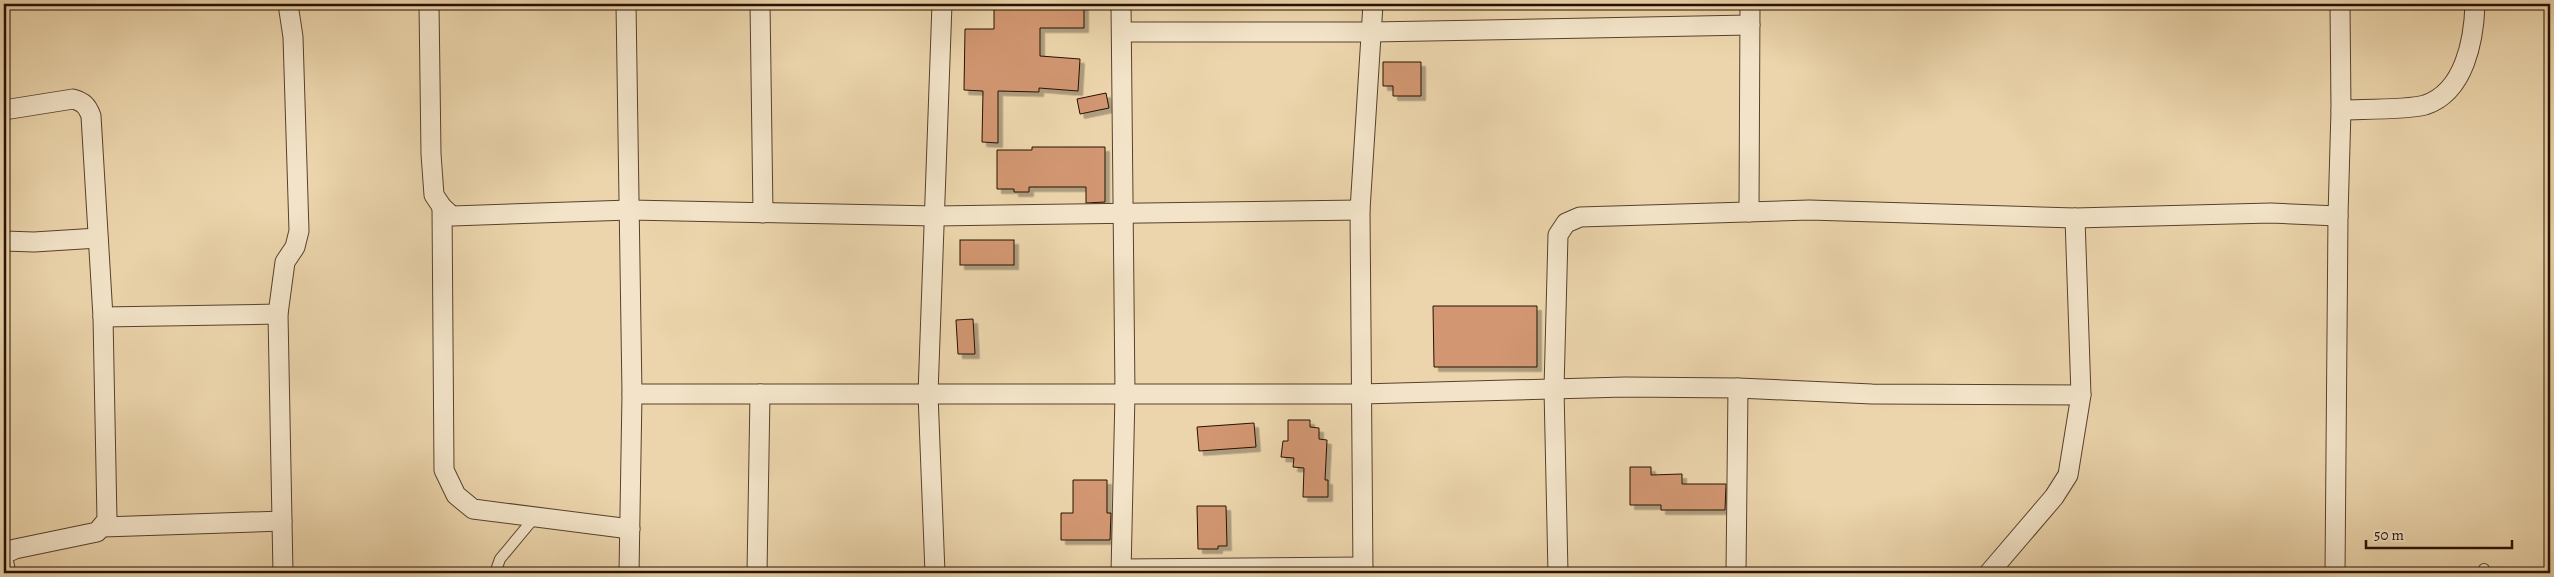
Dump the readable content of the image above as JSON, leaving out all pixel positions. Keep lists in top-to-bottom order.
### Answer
{
  "scale_bar": "50 m"
}
